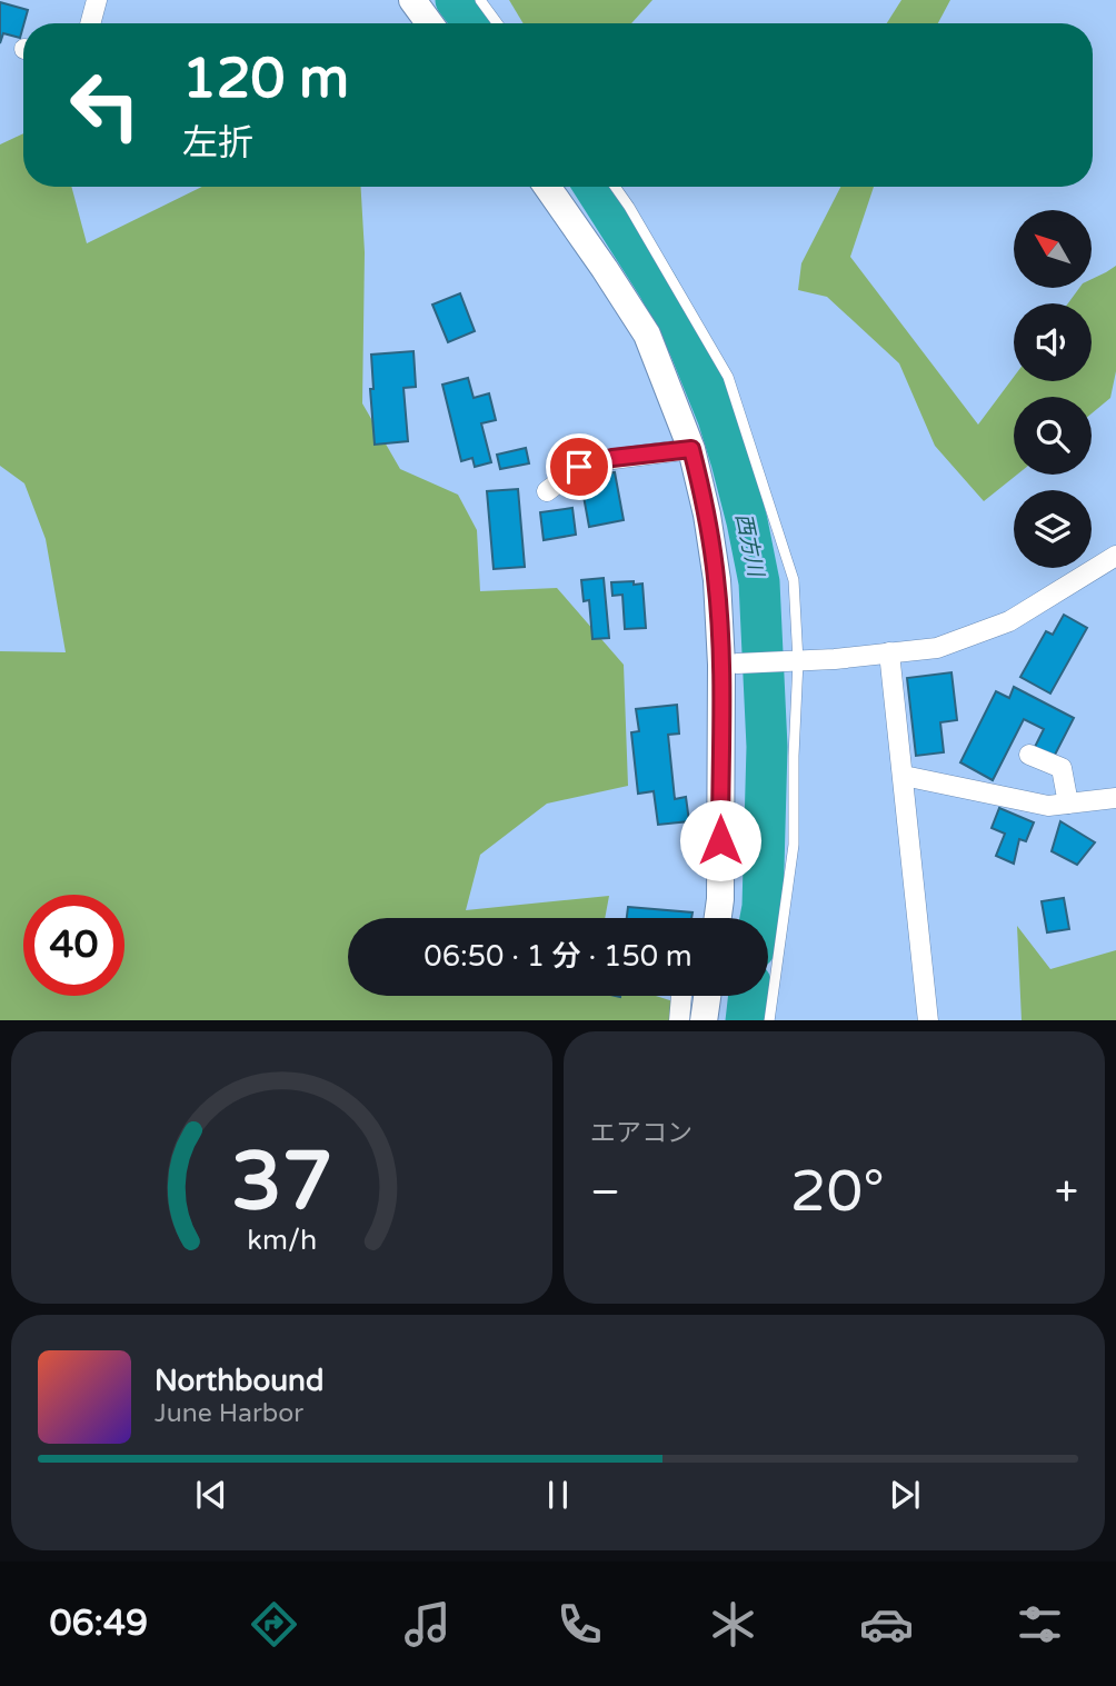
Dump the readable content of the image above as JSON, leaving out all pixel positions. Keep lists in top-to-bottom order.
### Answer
{
  "water": ["西方川"],
  "north": "top left",
  "page": {
    "turn": ["120 m", "左折"],
    "limit": "40",
    "trip": "06:50 · 1 分 · 150 m",
    "tile": "エアコン",
    "heat": ["−", "20°", "+"],
    "song": ["Northbound", "June Harbor"],
    "tabs": "06:49",
    "gauge": ["37", "km/h"]
  }
}
